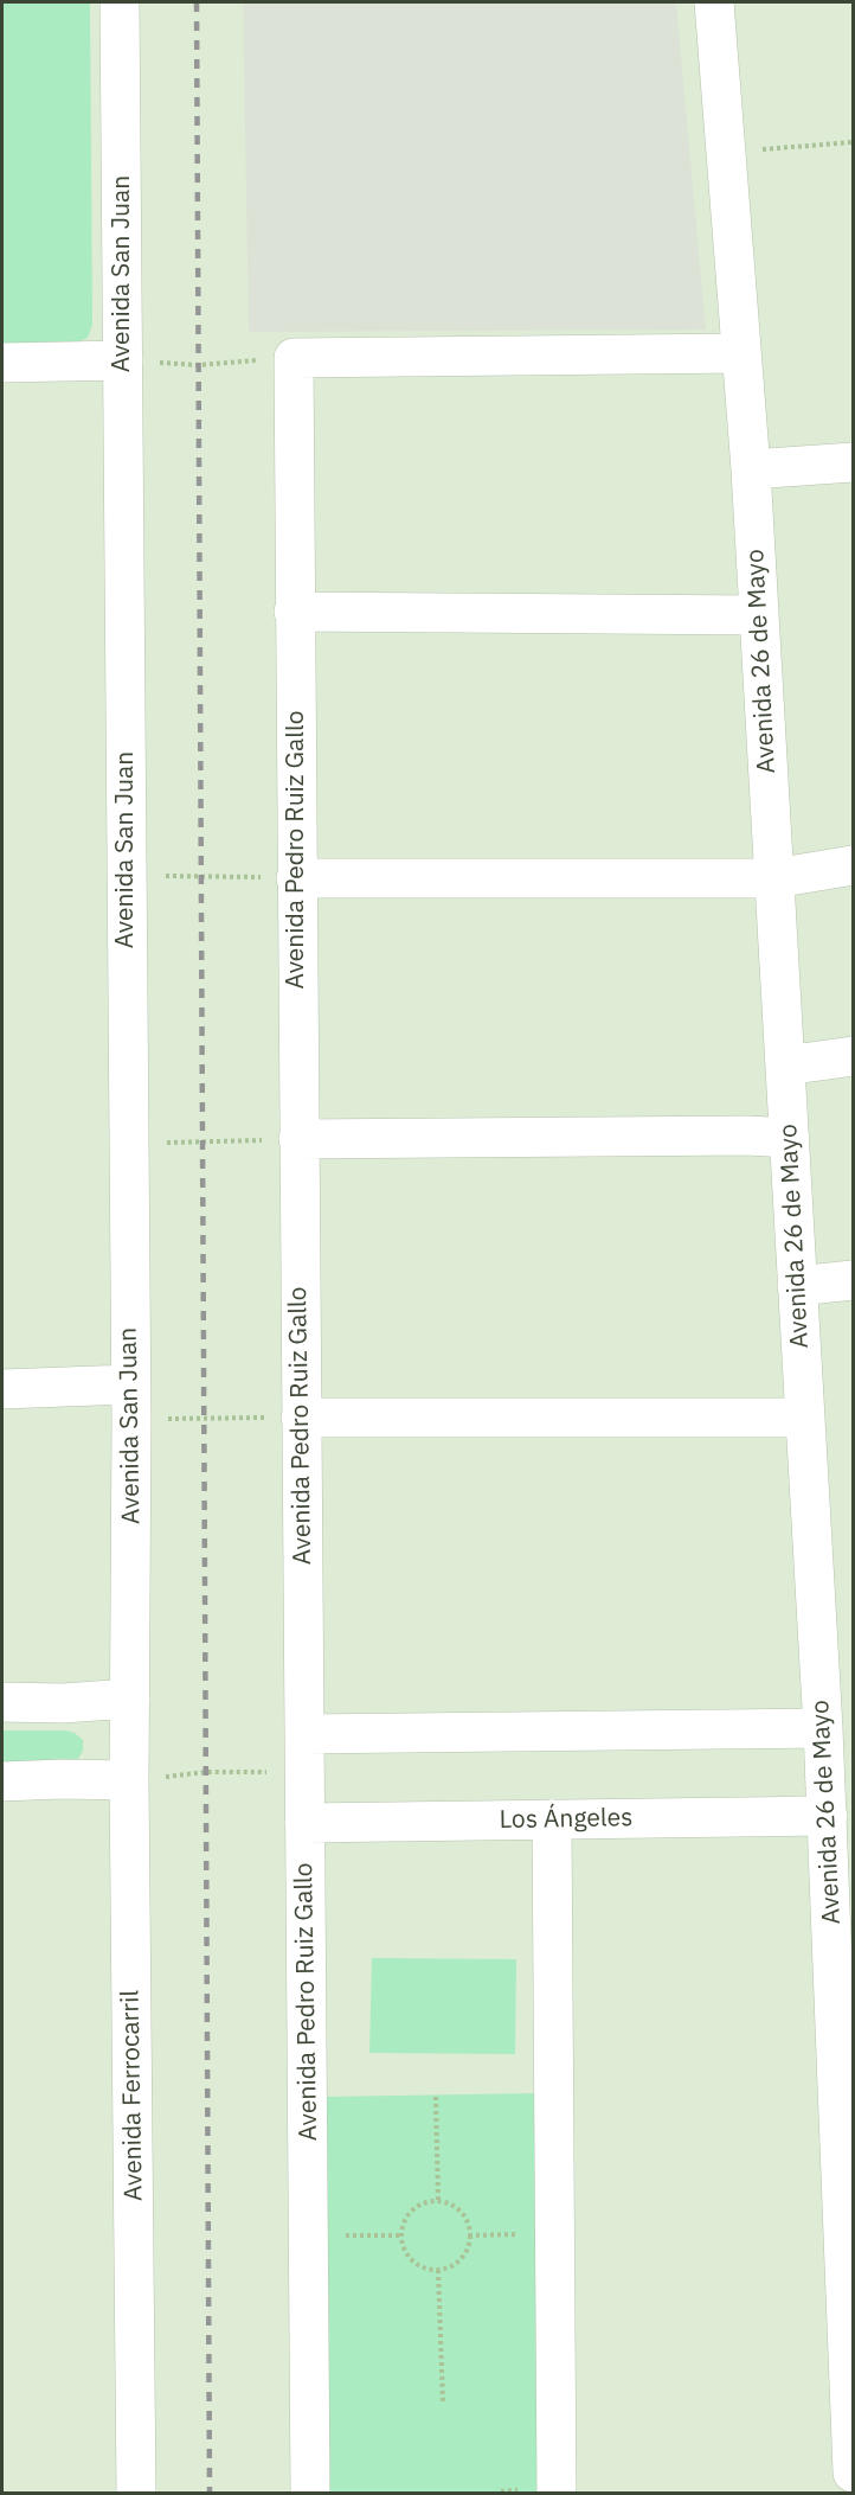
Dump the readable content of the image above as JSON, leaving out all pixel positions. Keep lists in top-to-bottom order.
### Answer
{
  "streets": {
    "street": [
      "Avenida San Juan",
      "Avenida 26 de Mayo",
      "Avenida Pedro Ruiz Gallo",
      "Los Ángeles",
      "Avenida Ferrocarril"
    ]
  },
  "crossings": [
    ["Avenida San Juan", "Avenida Ferrocarril"],
    ["Avenida 26 de Mayo", "Los Ángeles"],
    ["Avenida Pedro Ruiz Gallo", "Los Ángeles"]
  ]
}
